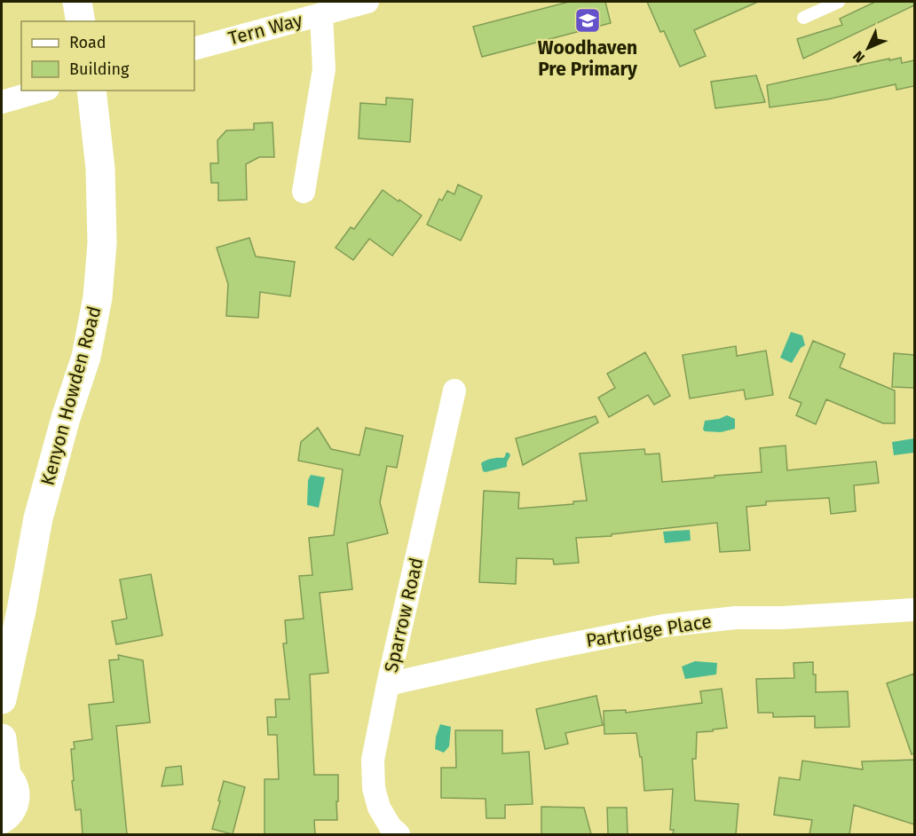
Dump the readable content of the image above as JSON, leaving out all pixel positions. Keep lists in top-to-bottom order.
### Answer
{
  "streets": {
    "street": [
      "Tern Way",
      "Kenyon Howden Road",
      "Sparrow Road",
      "Partridge Place"
    ]
  },
  "crossings": [
    ["Sparrow Road", "Partridge Place"]
  ],
  "places": {
    "school or university": ["Woodhaven Pre Primary"]
  },
  "legend": ["Road", "Building"],
  "north": "bottom left"
}
